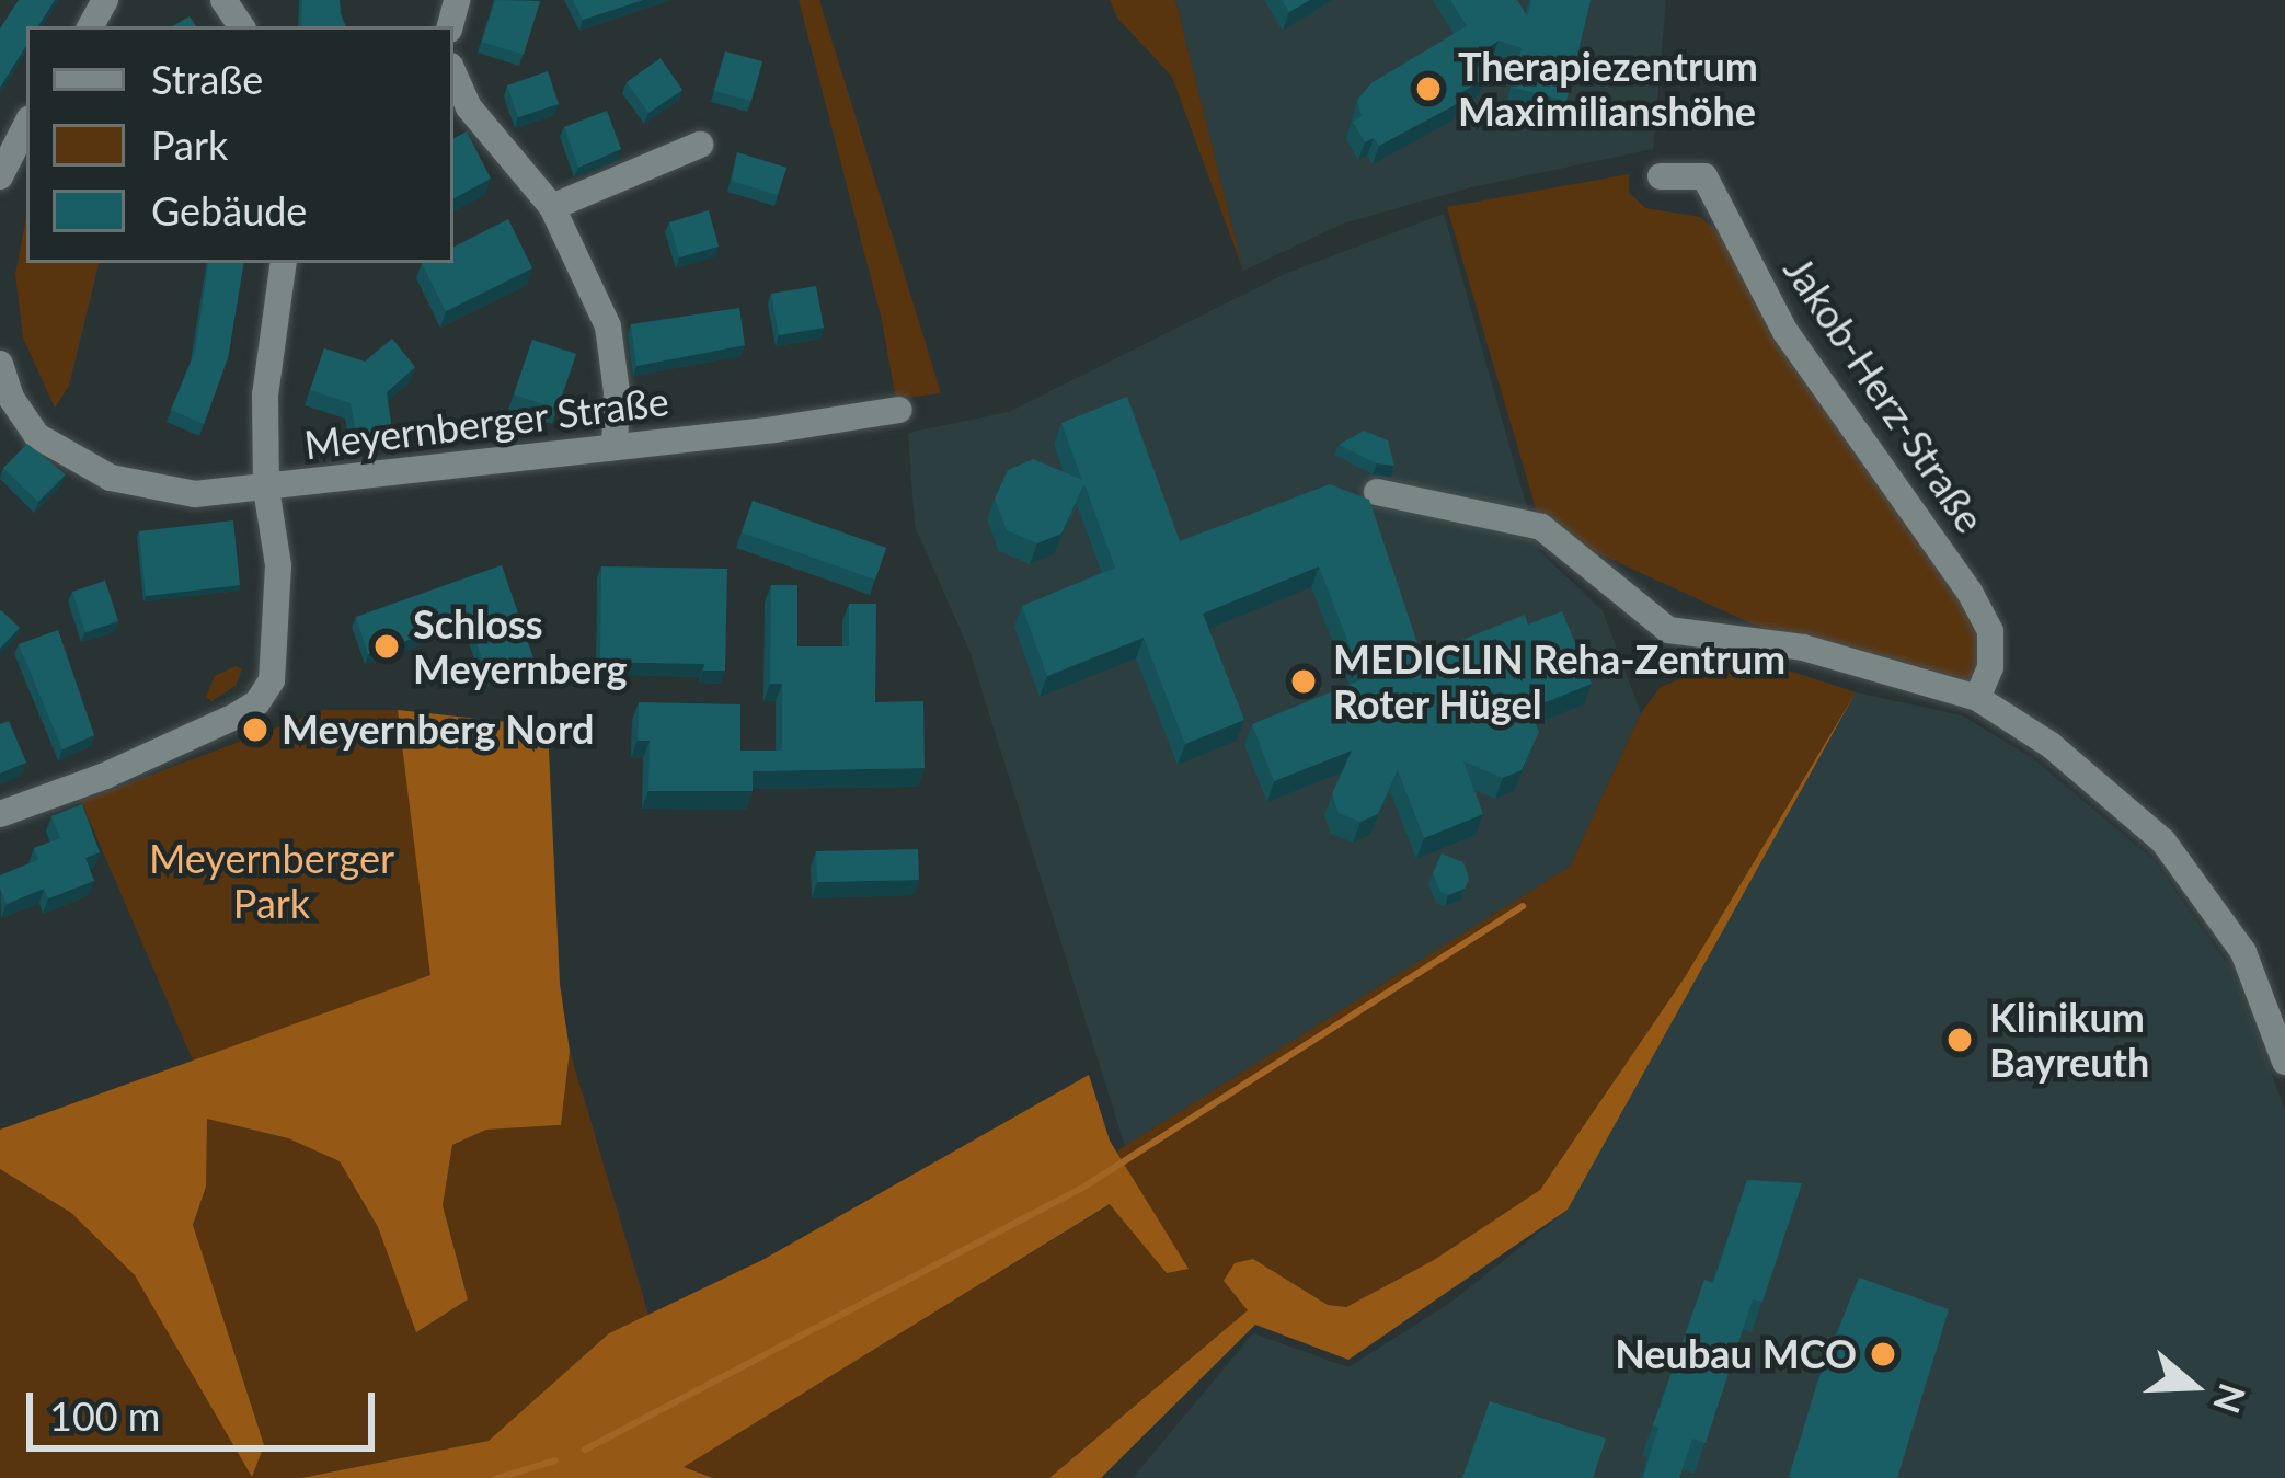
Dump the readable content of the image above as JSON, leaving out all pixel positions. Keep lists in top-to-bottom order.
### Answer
{
  "streets": {
    "street": ["Jakob-Herz-Straße", "Meyernberger Straße"]
  },
  "parks": ["Meyernberger Park"],
  "places": [
    "Therapiezentrum Maximilianshöhe",
    "Schloss Meyernberg",
    "MEDICLIN Reha-Zentrum Roter Hügel",
    "Meyernberg Nord",
    "Klinikum Bayreuth",
    "Neubau MCO"
  ],
  "legend": ["Straße", "Park", "Gebäude"],
  "scale_bar": "100 m",
  "north": "right"
}
